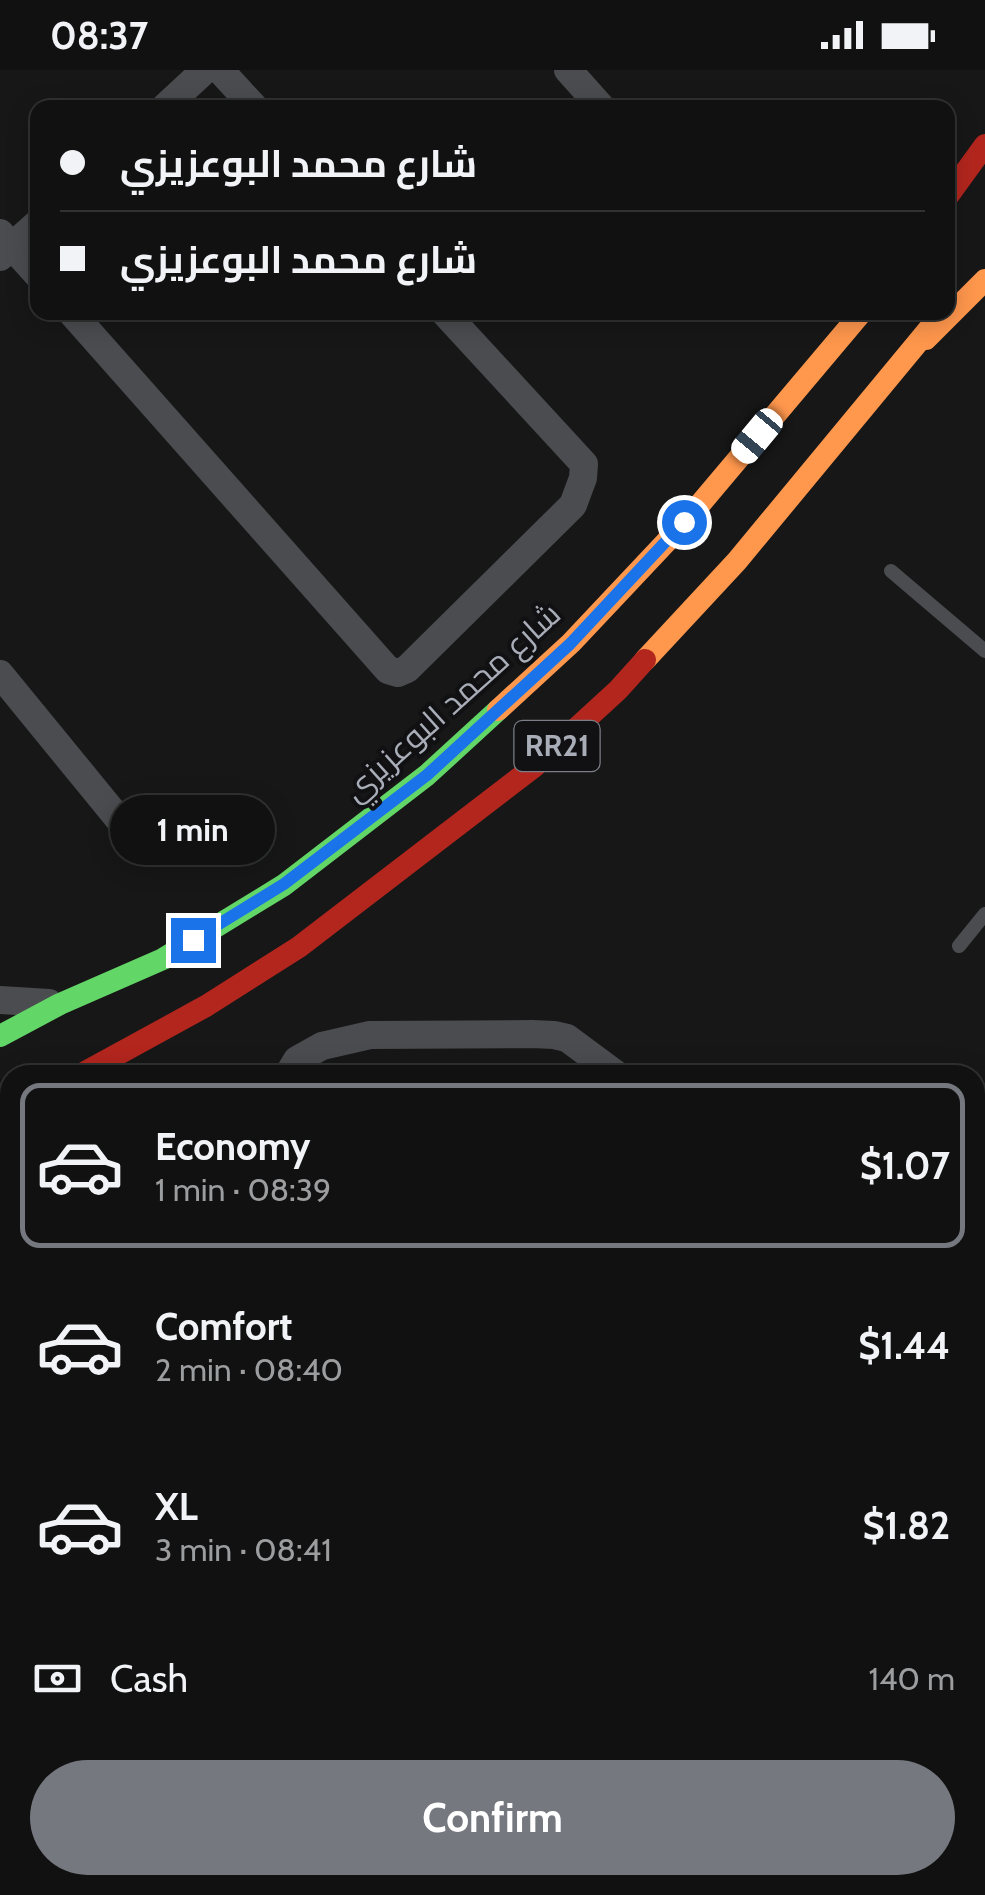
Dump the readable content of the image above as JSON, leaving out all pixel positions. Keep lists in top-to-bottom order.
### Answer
{
  "streets": {
    "highway": ["شارع محمد البوعزيزي", "RR21"]
  },
  "page": {
    "status": "08:37",
    "banner": ["شارع محمد البوعزيزي", "شارع محمد البوعزيزي"],
    "bubble": "1 min",
    "list": [
      {
        "name": "Economy",
        "note": "1 min · 08:39",
        "value": "$1.07"
      },
      {
        "name": "Comfort",
        "note": "2 min · 08:40",
        "value": "$1.44"
      },
      {
        "name": "XL",
        "note": "3 min · 08:41",
        "value": "$1.82"
      }
    ],
    "pay": ["Cash", "140 m"],
    "buttons": "Confirm"
  }
}
